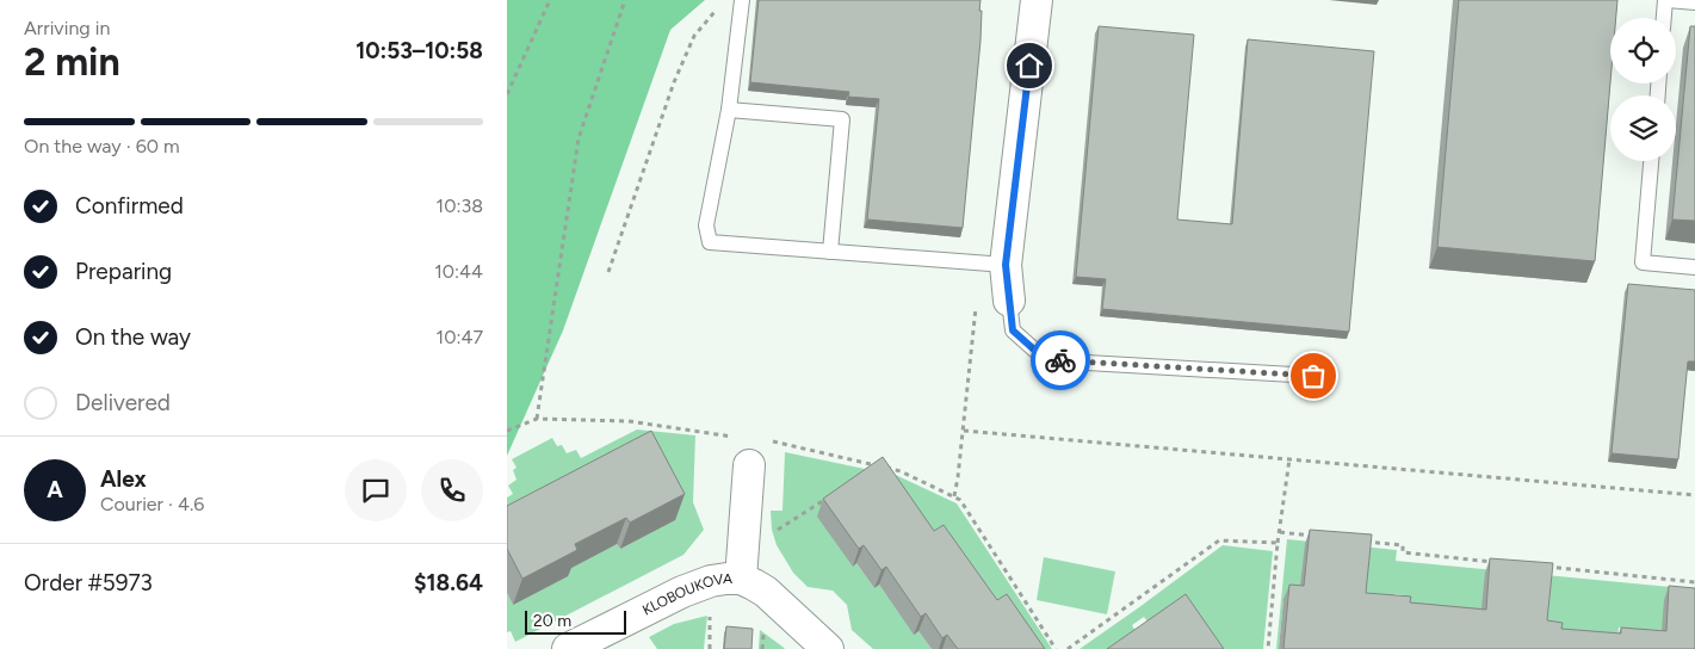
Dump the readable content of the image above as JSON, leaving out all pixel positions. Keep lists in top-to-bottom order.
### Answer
{
  "streets": {
    "street": ["KLOBOUKOVA"]
  },
  "scale_bar": "20 m",
  "page": {
    "heading": ["2 min", "Arriving in", "10:53–10:58"],
    "panel": [
      "Alex",
      "Courier · 4.6",
      "Order #5973",
      "$18.64"
    ],
    "bar": "On the way · 60 m",
    "list": [
      ["Confirmed", "10:38"],
      ["Preparing", "10:44"],
      ["On the way", "10:47"],
      "Delivered"
    ],
    "round": "A",
    "scale": "20 m"
  }
}
